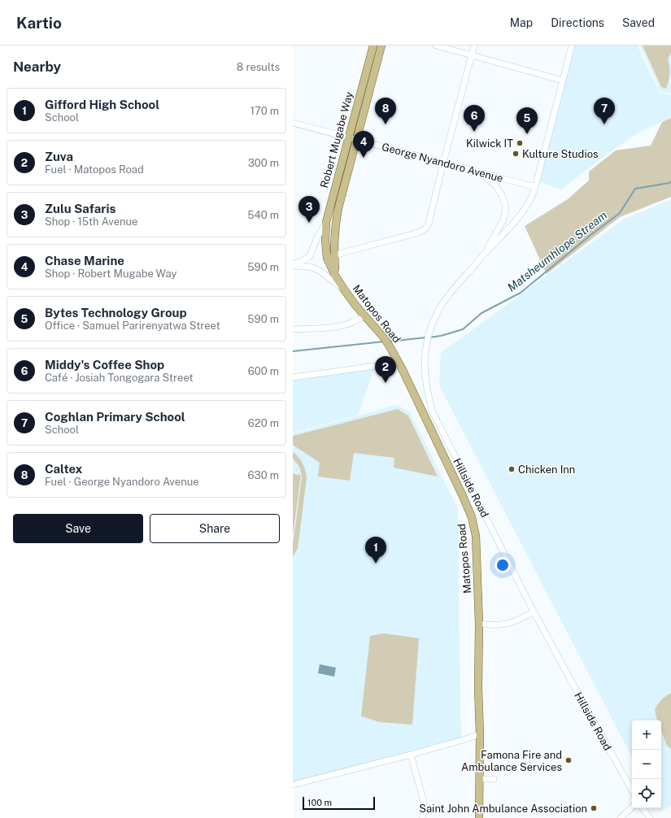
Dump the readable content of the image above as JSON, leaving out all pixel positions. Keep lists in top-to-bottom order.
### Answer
{
  "streets": {
    "main road": ["Robert Mugabe Way", "Matopos Road"],
    "street": ["George Nyandoro Avenue", "Hillside Road"]
  },
  "crossings": [
    ["Robert Mugabe Way", "George Nyandoro Avenue"],
    ["Robert Mugabe Way", "Matopos Road"],
    ["George Nyandoro Avenue", "Hillside Road"]
  ],
  "water": ["Matsheumhlope Stream"],
  "places": [
    "Kilwick IT",
    "Kulture Studios",
    "Chicken Inn",
    "Famona Fire and Ambulance Services",
    "Saint John Ambulance Association"
  ],
  "scale_bar": "100 m",
  "page": {
    "header": "Kartio",
    "nav": ["Map", "Directions", "Saved"],
    "heading": ["Nearby", "8 results"],
    "list": [
      {
        "mark": "1",
        "name": "Gifford High School",
        "note": "School",
        "value": "170 m"
      },
      {
        "mark": "2",
        "name": "Zuva",
        "note": "Fuel · Matopos Road",
        "value": "300 m"
      },
      {
        "mark": "3",
        "name": "Zulu Safaris",
        "note": "Shop · 15th Avenue",
        "value": "540 m"
      },
      {
        "mark": "4",
        "name": "Chase Marine",
        "note": "Shop · Robert Mugabe Way",
        "value": "590 m"
      },
      {
        "mark": "5",
        "name": "Bytes Technology Group",
        "note": "Office · Samuel Parirenyatwa Street",
        "value": "590 m"
      },
      {
        "mark": "6",
        "name": "Middy's Coffee Shop",
        "note": "Café · Josiah Tongogara Street",
        "value": "600 m"
      },
      {
        "mark": "7",
        "name": "Coghlan Primary School",
        "note": "School",
        "value": "620 m"
      },
      {
        "mark": "8",
        "name": "Caltex",
        "note": "Fuel · George Nyandoro Avenue",
        "value": "630 m"
      }
    ],
    "pins": [
      "7",
      "8",
      "6",
      "5",
      "4",
      "3",
      "2",
      "1"
    ],
    "buttons": ["Save", "Share"],
    "map_buttons": ["+", "−"],
    "scale": "100 m"
  }
}
